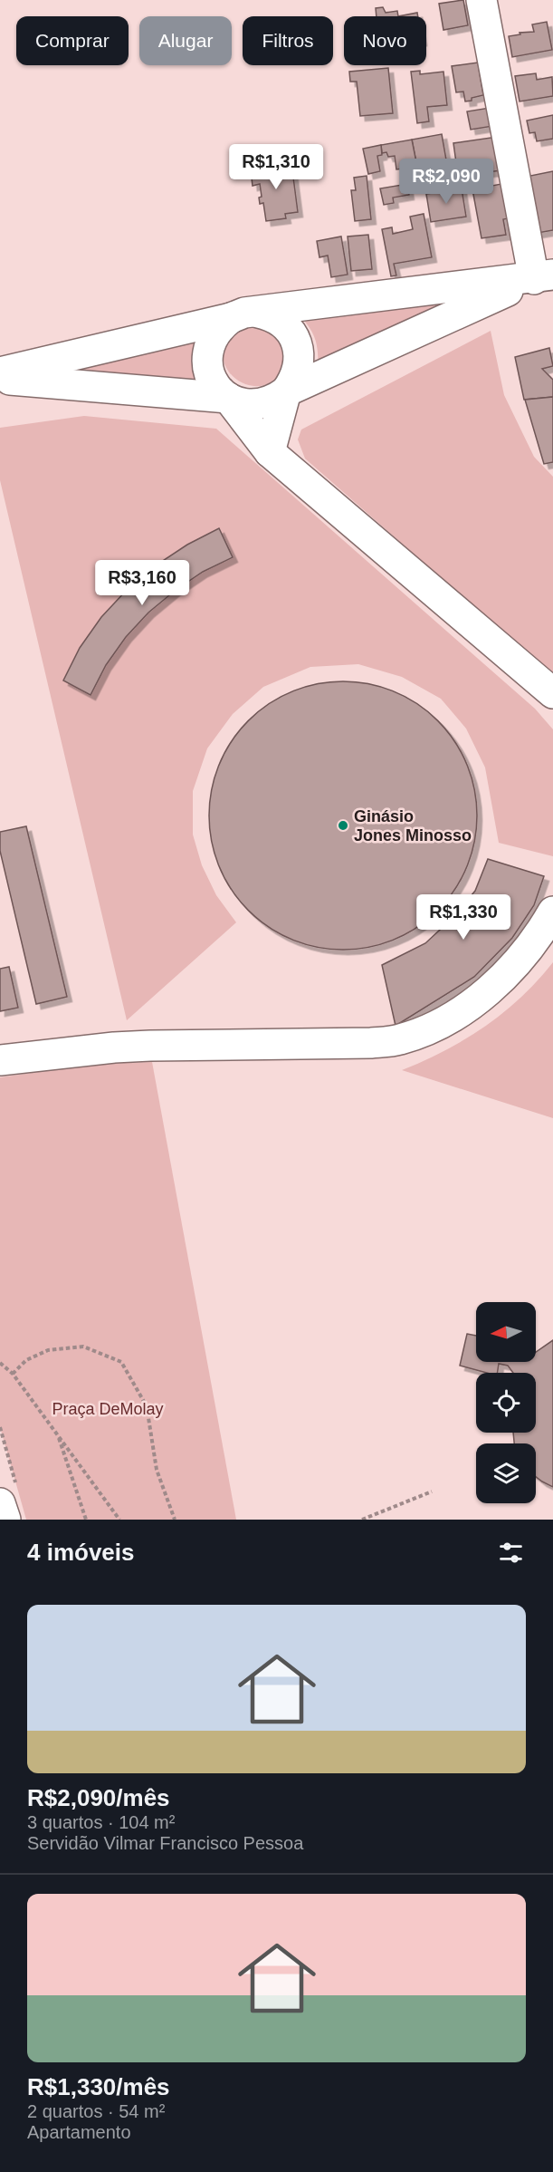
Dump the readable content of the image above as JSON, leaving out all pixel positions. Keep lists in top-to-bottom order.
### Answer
{
  "parks": ["Praça DeMolay"],
  "places": ["Ginásio Jones Minosso"],
  "north": "left",
  "page": {
    "chip": [
      "Comprar",
      "Alugar",
      "Filtros",
      "Novo"
    ],
    "price": [
      "R$1,310",
      "R$2,090",
      "R$3,160",
      "R$1,330"
    ],
    "heading": "4 imóveis",
    "list": [
      {
        "name": "R$2,090/mês",
        "note": "3 quartos · 104 m² · Servidão Vilmar Francisco Pessoa"
      },
      {
        "name": "R$1,330/mês",
        "note": "2 quartos · 54 m² · Apartamento"
      }
    ]
  }
}
